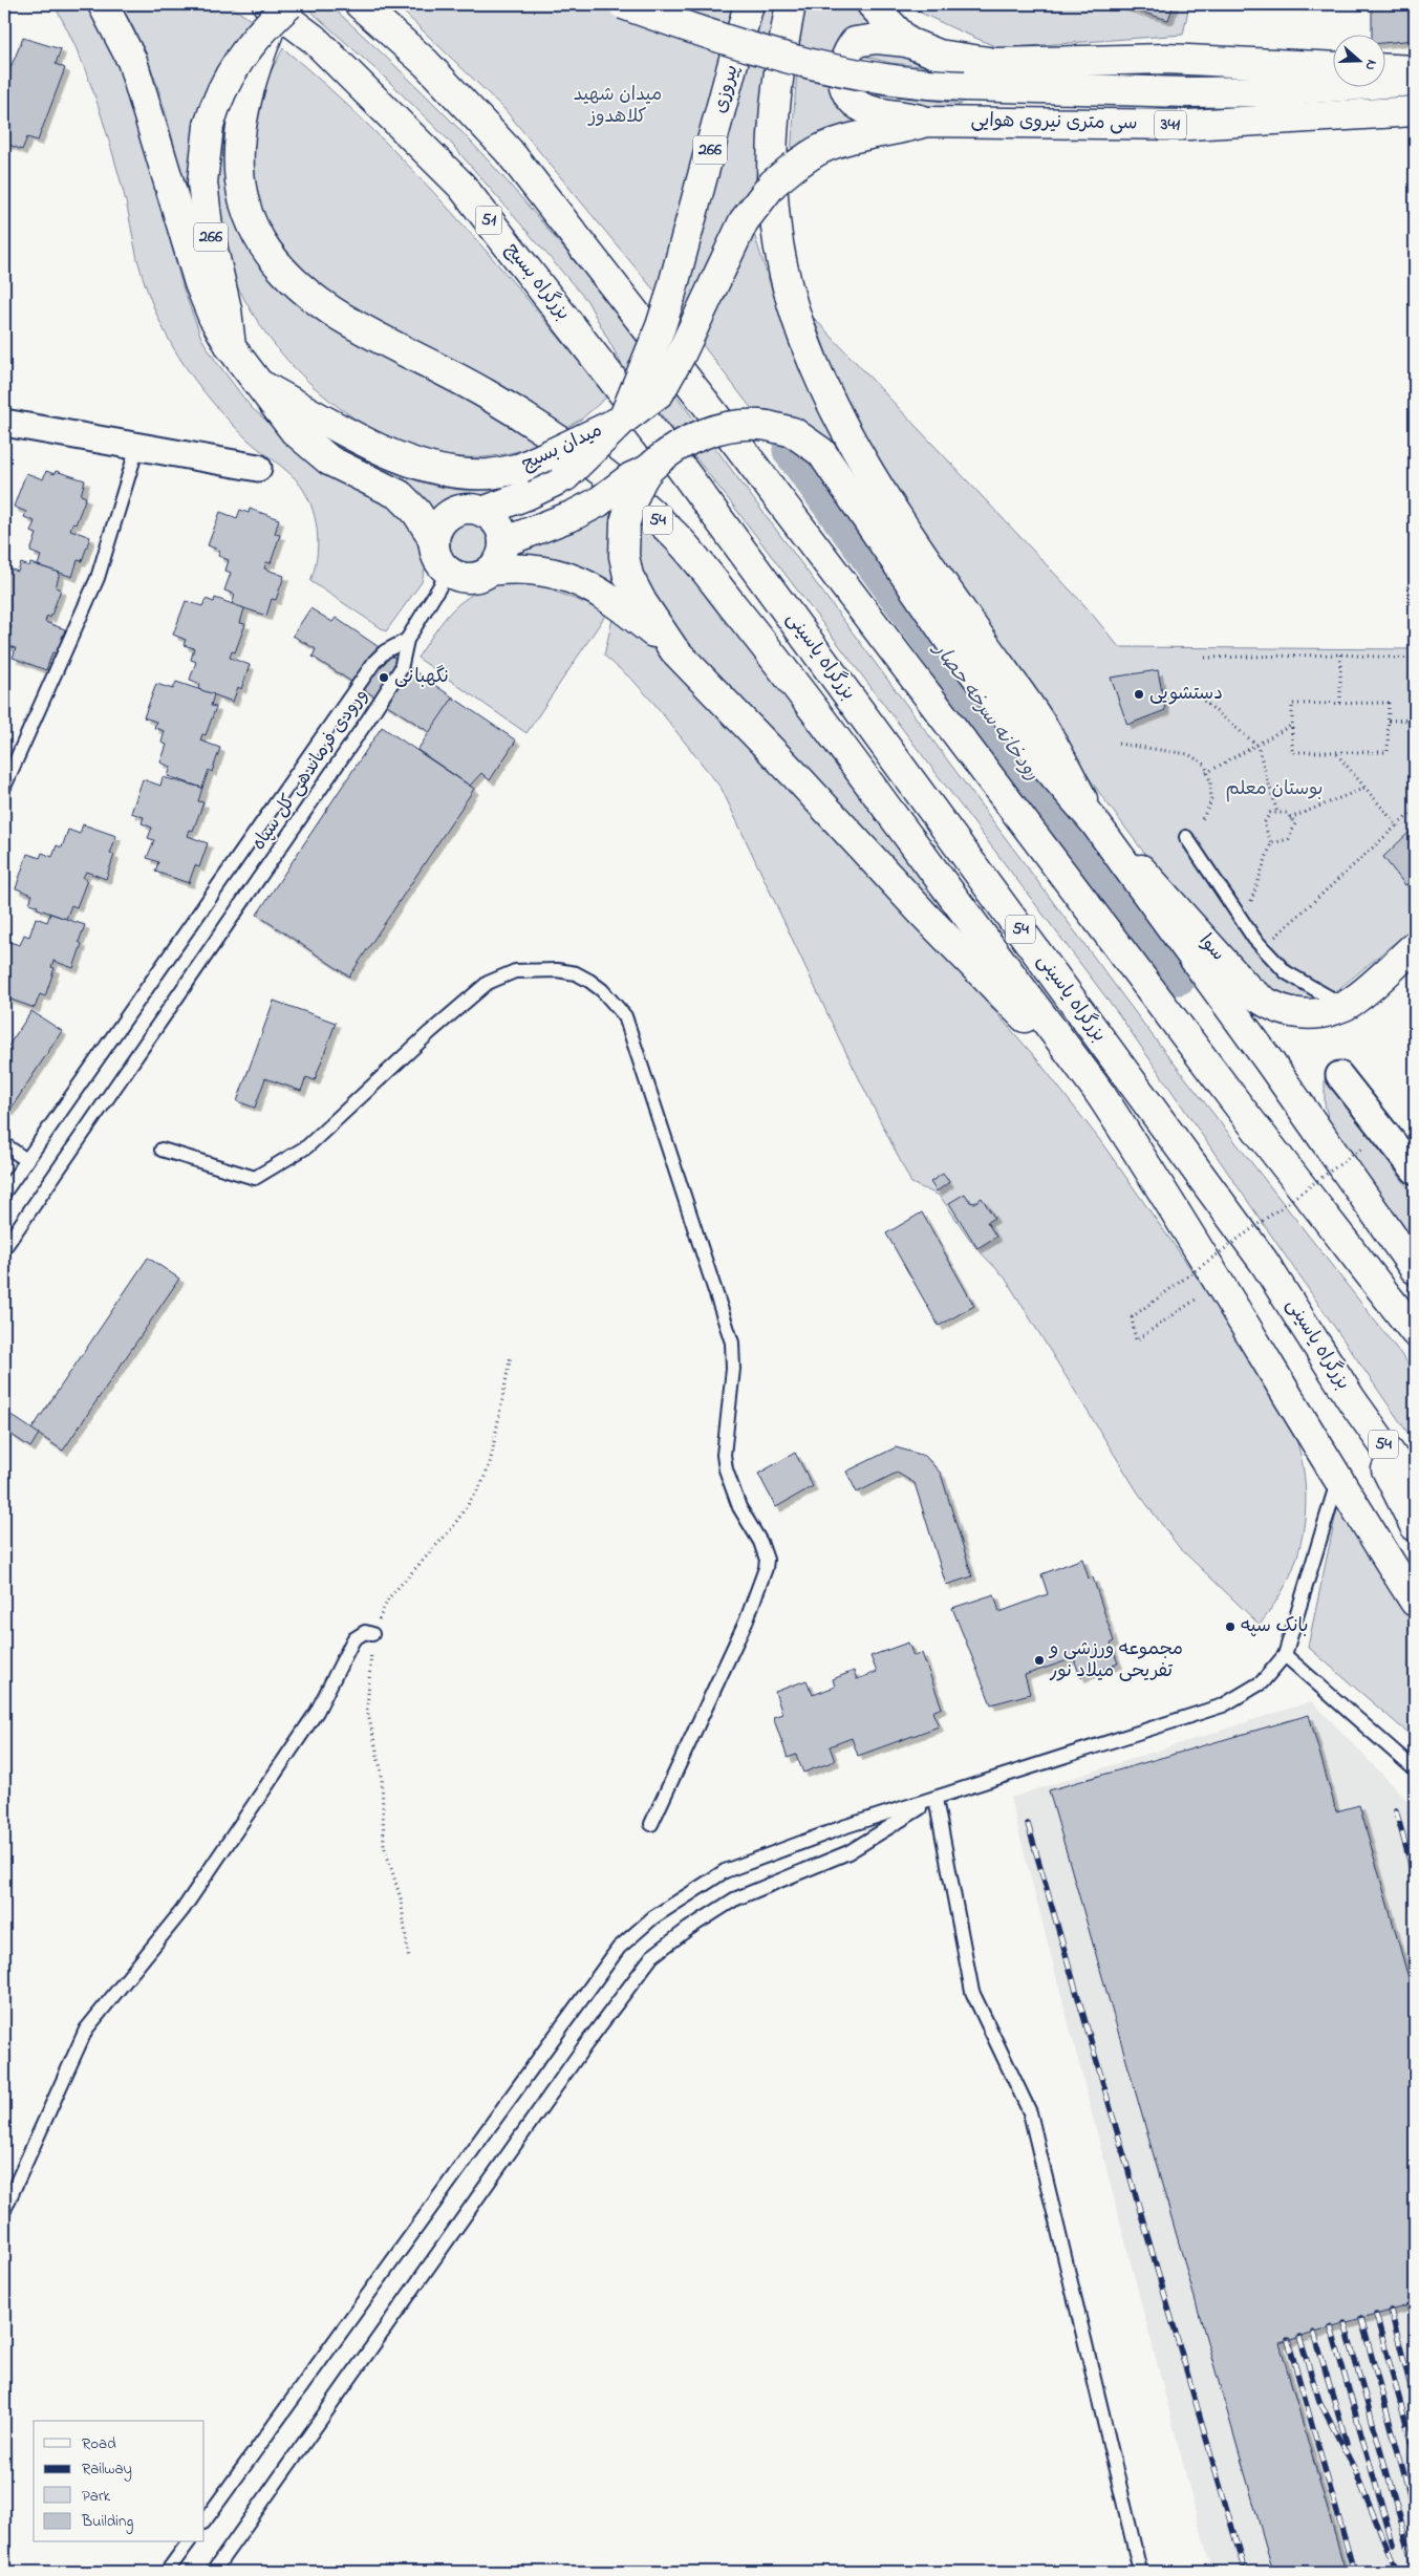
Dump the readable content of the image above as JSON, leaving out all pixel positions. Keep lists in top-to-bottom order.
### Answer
{
  "streets": {
    "main road": [
      "پیروزی",
      "سی متری نیروی هوایی",
      "341",
      "266",
      "51",
      "بزرگراه بسیج",
      "میدان بسیج",
      "54",
      "بزرگراه یاسینی",
      "سوا"
    ],
    "lane": ["ورودی فرماندهی کل سپاه"]
  },
  "crossings": [
    ["پیروزی", "میدان بسیج"],
    ["سی متری نیروی هوایی", "میدان بسیج"],
    ["266", "بزرگراه بسیج"],
    ["266", "54"],
    ["بزرگراه بسیج", "54"],
    ["بزرگراه بسیج", "بزرگراه یاسینی"]
  ],
  "water": ["رودخانه سرخه حصار"],
  "parks": ["میدان شهید کلاهدوز", "بوستان معلم"],
  "places": [
    "نگهبانی",
    "دستشویی",
    "بانک سپه",
    "مجموعه ورزشی و تفریحی میلاد نور"
  ],
  "legend": [
    "Road",
    "Railway",
    "Park",
    "Building"
  ],
  "north": "right"
}
